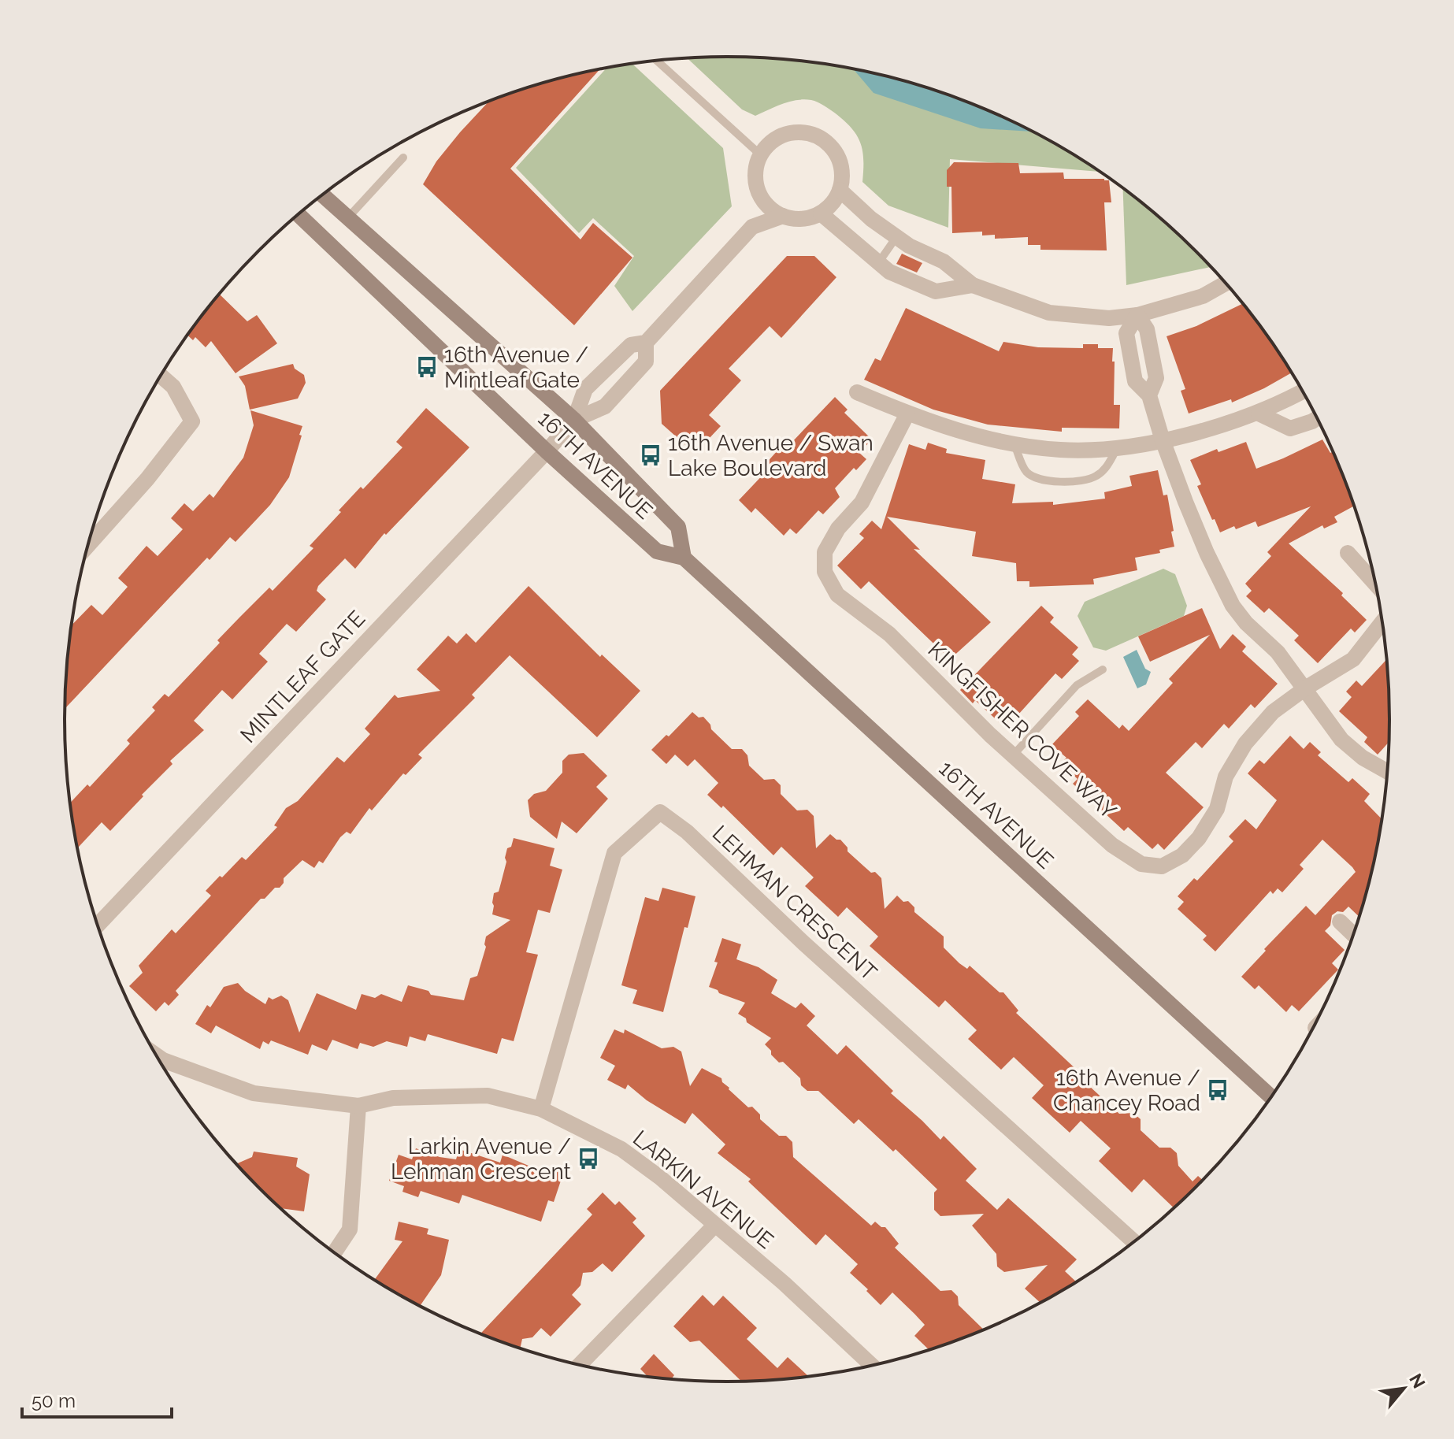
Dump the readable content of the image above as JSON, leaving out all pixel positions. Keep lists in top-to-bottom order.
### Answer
{
  "streets": {
    "main road": ["16TH AVENUE"],
    "street": [
      "MINTLEAF GATE",
      "KINGFISHER COVE WAY",
      "LEHMAN CRESCENT",
      "LARKIN AVENUE"
    ]
  },
  "crossings": [
    ["16TH AVENUE", "MINTLEAF GATE"],
    ["LEHMAN CRESCENT", "LARKIN AVENUE"]
  ],
  "places": {
    "bus stop": [
      "16th Avenue / Mintleaf Gate",
      "16th Avenue / Swan Lake Boulevard",
      "16th Avenue / Chancey Road",
      "Larkin Avenue / Lehman Crescent"
    ]
  },
  "scale_bar": "50 m",
  "north": "top right"
}
